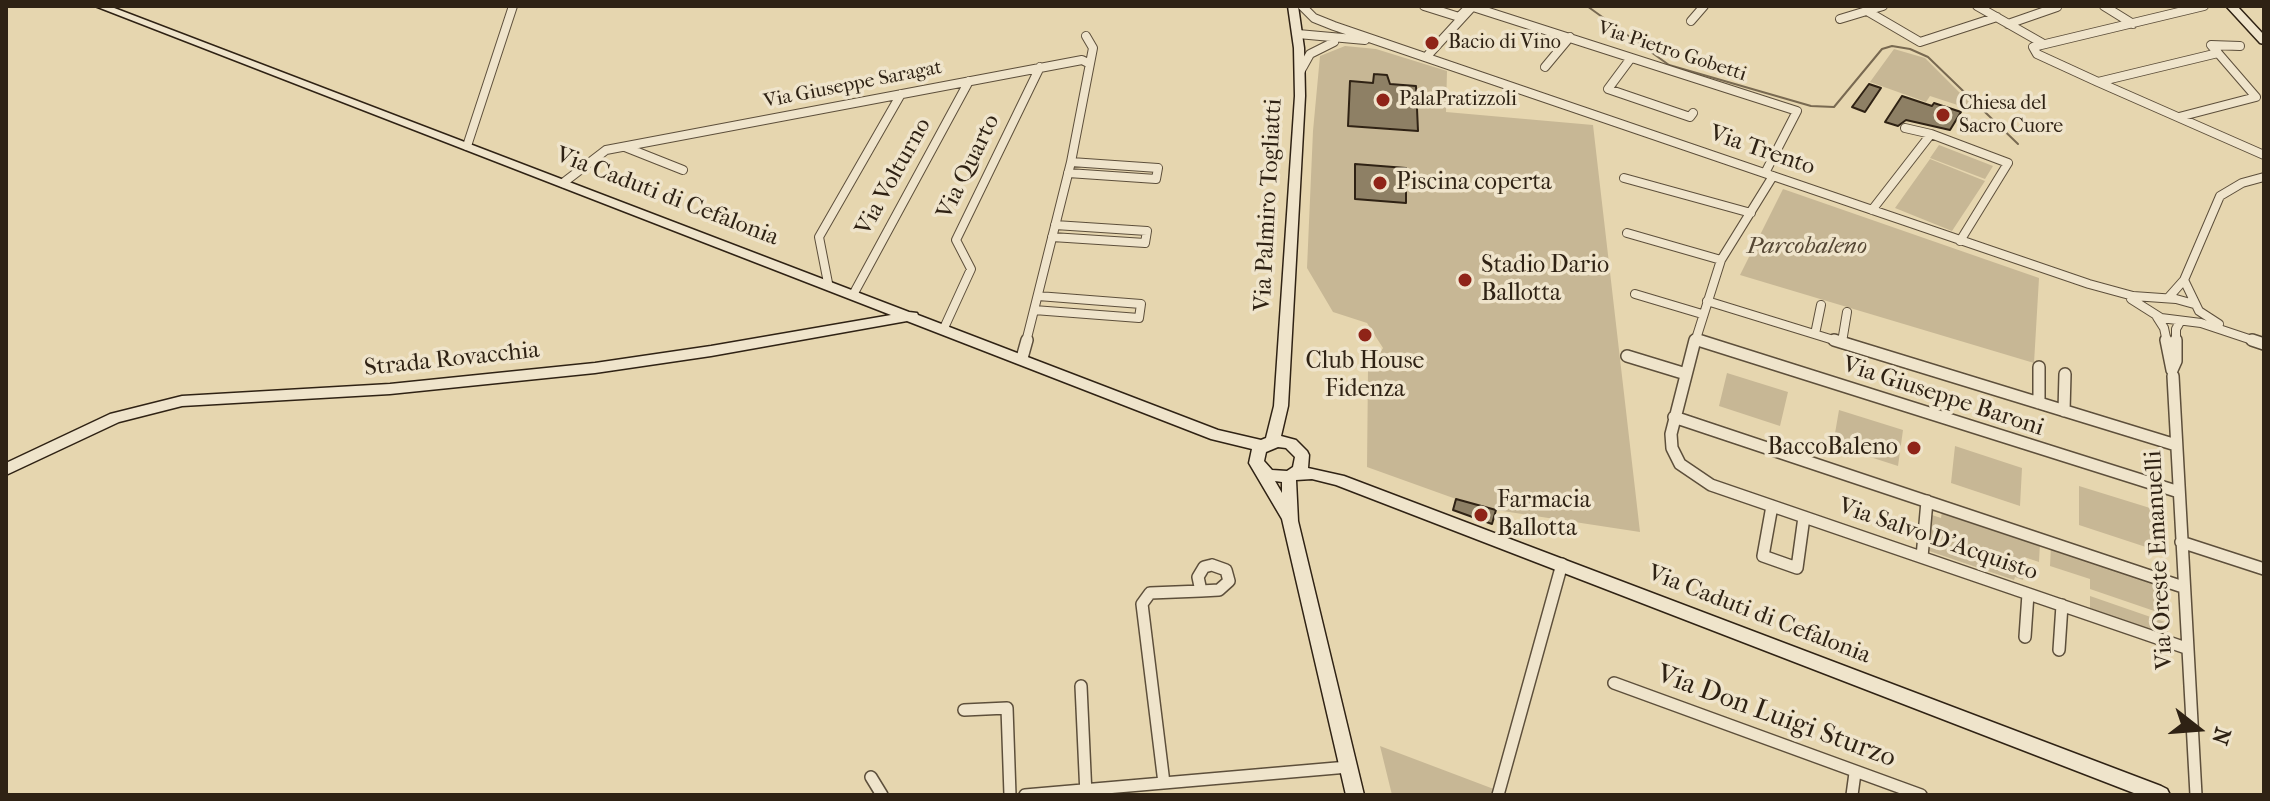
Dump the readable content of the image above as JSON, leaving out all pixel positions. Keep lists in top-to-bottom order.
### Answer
{
  "streets": {
    "street": [
      "Via Pietro Gobetti",
      "Via Giuseppe Saragat",
      "Via Trento",
      "Via Quarto",
      "Via Volturno",
      "Via Caduti di Cefalonia",
      "Via Palmiro Togliatti",
      "Strada Rovacchia",
      "Via Giuseppe Baroni",
      "Via Salvo D'Acquisto",
      "Via Oreste Emanuelli",
      "Via Don Luigi Sturzo"
    ]
  },
  "crossings": [
    ["Via Pietro Gobetti", "Via Trento"],
    ["Via Pietro Gobetti", "Via Giuseppe Baroni"],
    ["Via Pietro Gobetti", "Via Salvo D'Acquisto"],
    ["Via Giuseppe Saragat", "Via Quarto"],
    ["Via Giuseppe Saragat", "Via Volturno"],
    ["Via Giuseppe Saragat", "Via Caduti di Cefalonia"],
    ["Via Trento", "Via Palmiro Togliatti"],
    ["Via Quarto", "Via Caduti di Cefalonia"],
    ["Via Volturno", "Via Caduti di Cefalonia"],
    ["Via Caduti di Cefalonia", "Via Palmiro Togliatti"],
    ["Via Caduti di Cefalonia", "Strada Rovacchia"],
    ["Via Giuseppe Baroni", "Via Oreste Emanuelli"],
    ["Via Salvo D'Acquisto", "Via Oreste Emanuelli"]
  ],
  "parks": ["Parcobaleno"],
  "places": [
    "Bacio di Vino",
    "PalaPratizzoli",
    "Chiesa del Sacro Cuore",
    "Piscina coperta",
    "Stadio Dario Ballotta",
    "Club House Fidenza",
    "BaccoBaleno",
    "Farmacia Ballotta"
  ],
  "north": "right"
}
